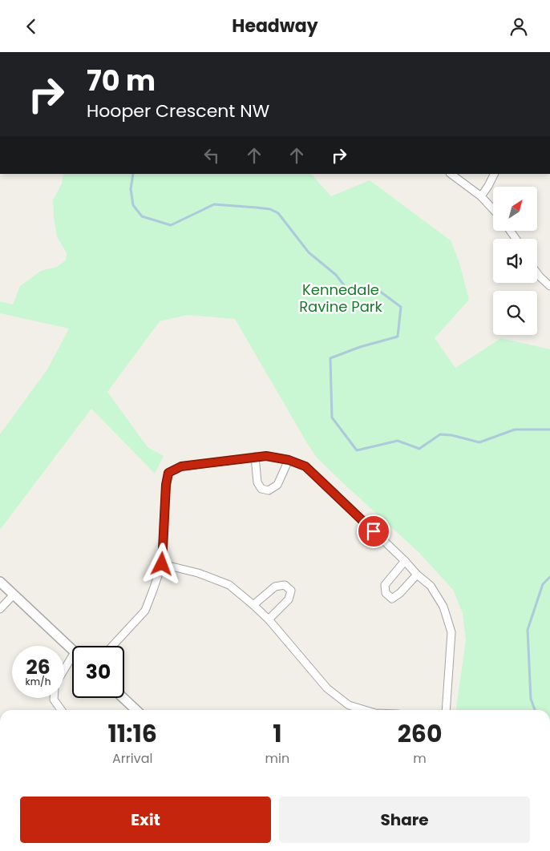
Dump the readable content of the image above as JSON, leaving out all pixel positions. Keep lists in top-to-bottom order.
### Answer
{
  "parks": ["Kennedale Ravine Park"],
  "north": "top right",
  "page": {
    "header": "Headway",
    "turn": ["70 m", "Hooper Crescent NW"],
    "speed": "26 km/h",
    "limit": "30",
    "eta": [
      "11:16",
      "Arrival",
      "1",
      "min",
      "260",
      "m"
    ],
    "buttons": ["Exit", "Share"]
  }
}
